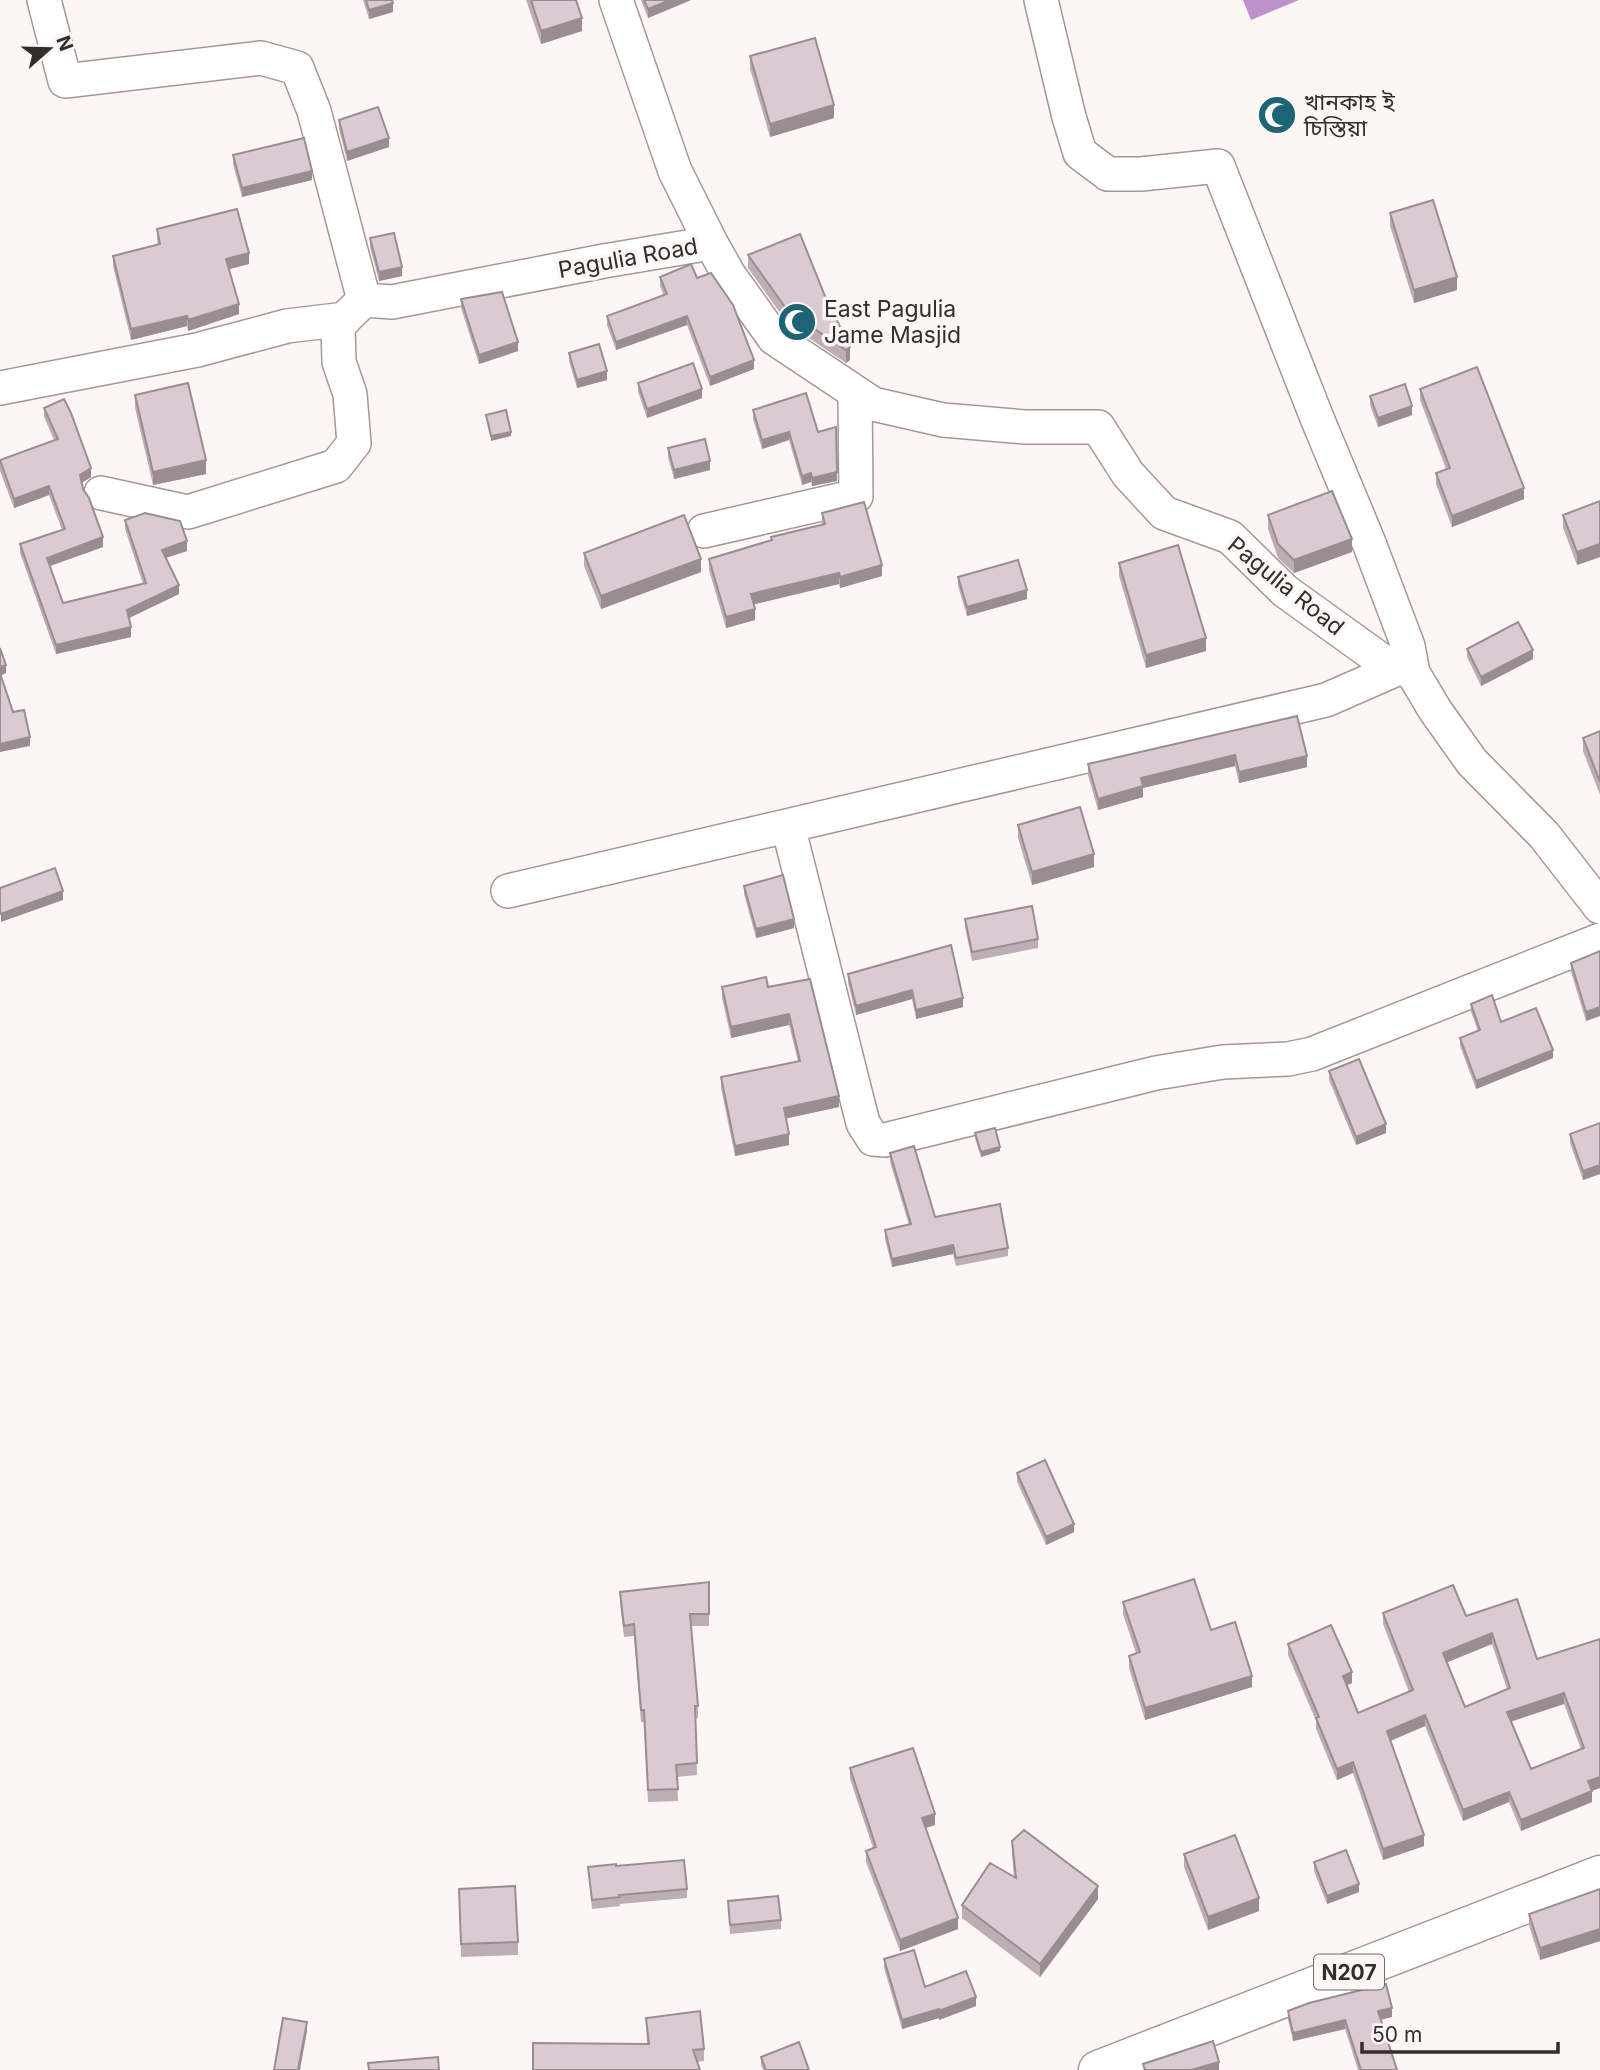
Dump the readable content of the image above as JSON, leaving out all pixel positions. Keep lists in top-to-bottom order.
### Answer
{
  "streets": {
    "highway": ["N207"],
    "street": ["Pagulia Road"]
  },
  "places": {
    "mosque": ["খানকাহ ই চিস্তিয়া", "East Pagulia Jame Masjid"]
  },
  "scale_bar": "50 m",
  "north": "right"
}
